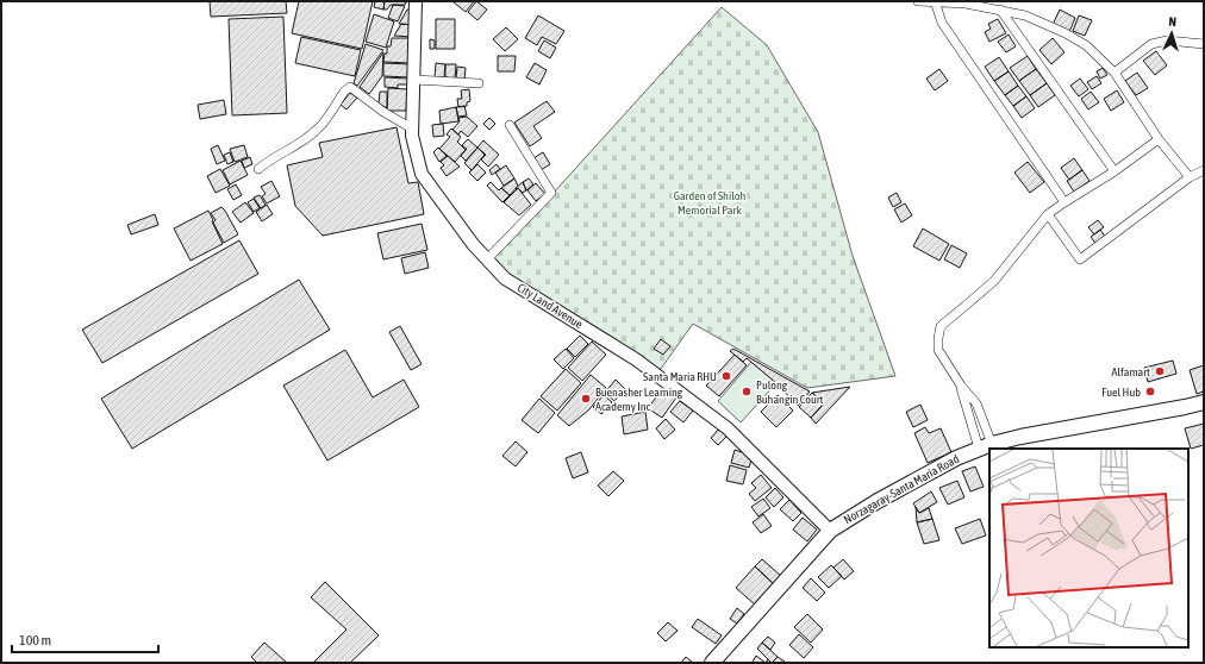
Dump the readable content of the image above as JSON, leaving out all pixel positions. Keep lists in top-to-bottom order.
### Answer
{
  "streets": {
    "main road": ["Norzagaray-Santa Maria Road"],
    "street": ["City Land Avenue"]
  },
  "crossings": [
    ["City Land Avenue", "Norzagaray-Santa Maria Road"]
  ],
  "parks": ["Garden of Shiloh Memorial Park"],
  "places": [
    "Alfamart",
    "Santa Maria RHU",
    "Pulong Buhangin Court",
    "Fuel Hub",
    "Buenasher Learning Academy Inc"
  ],
  "scale_bar": "100 m",
  "north": "top"
}
